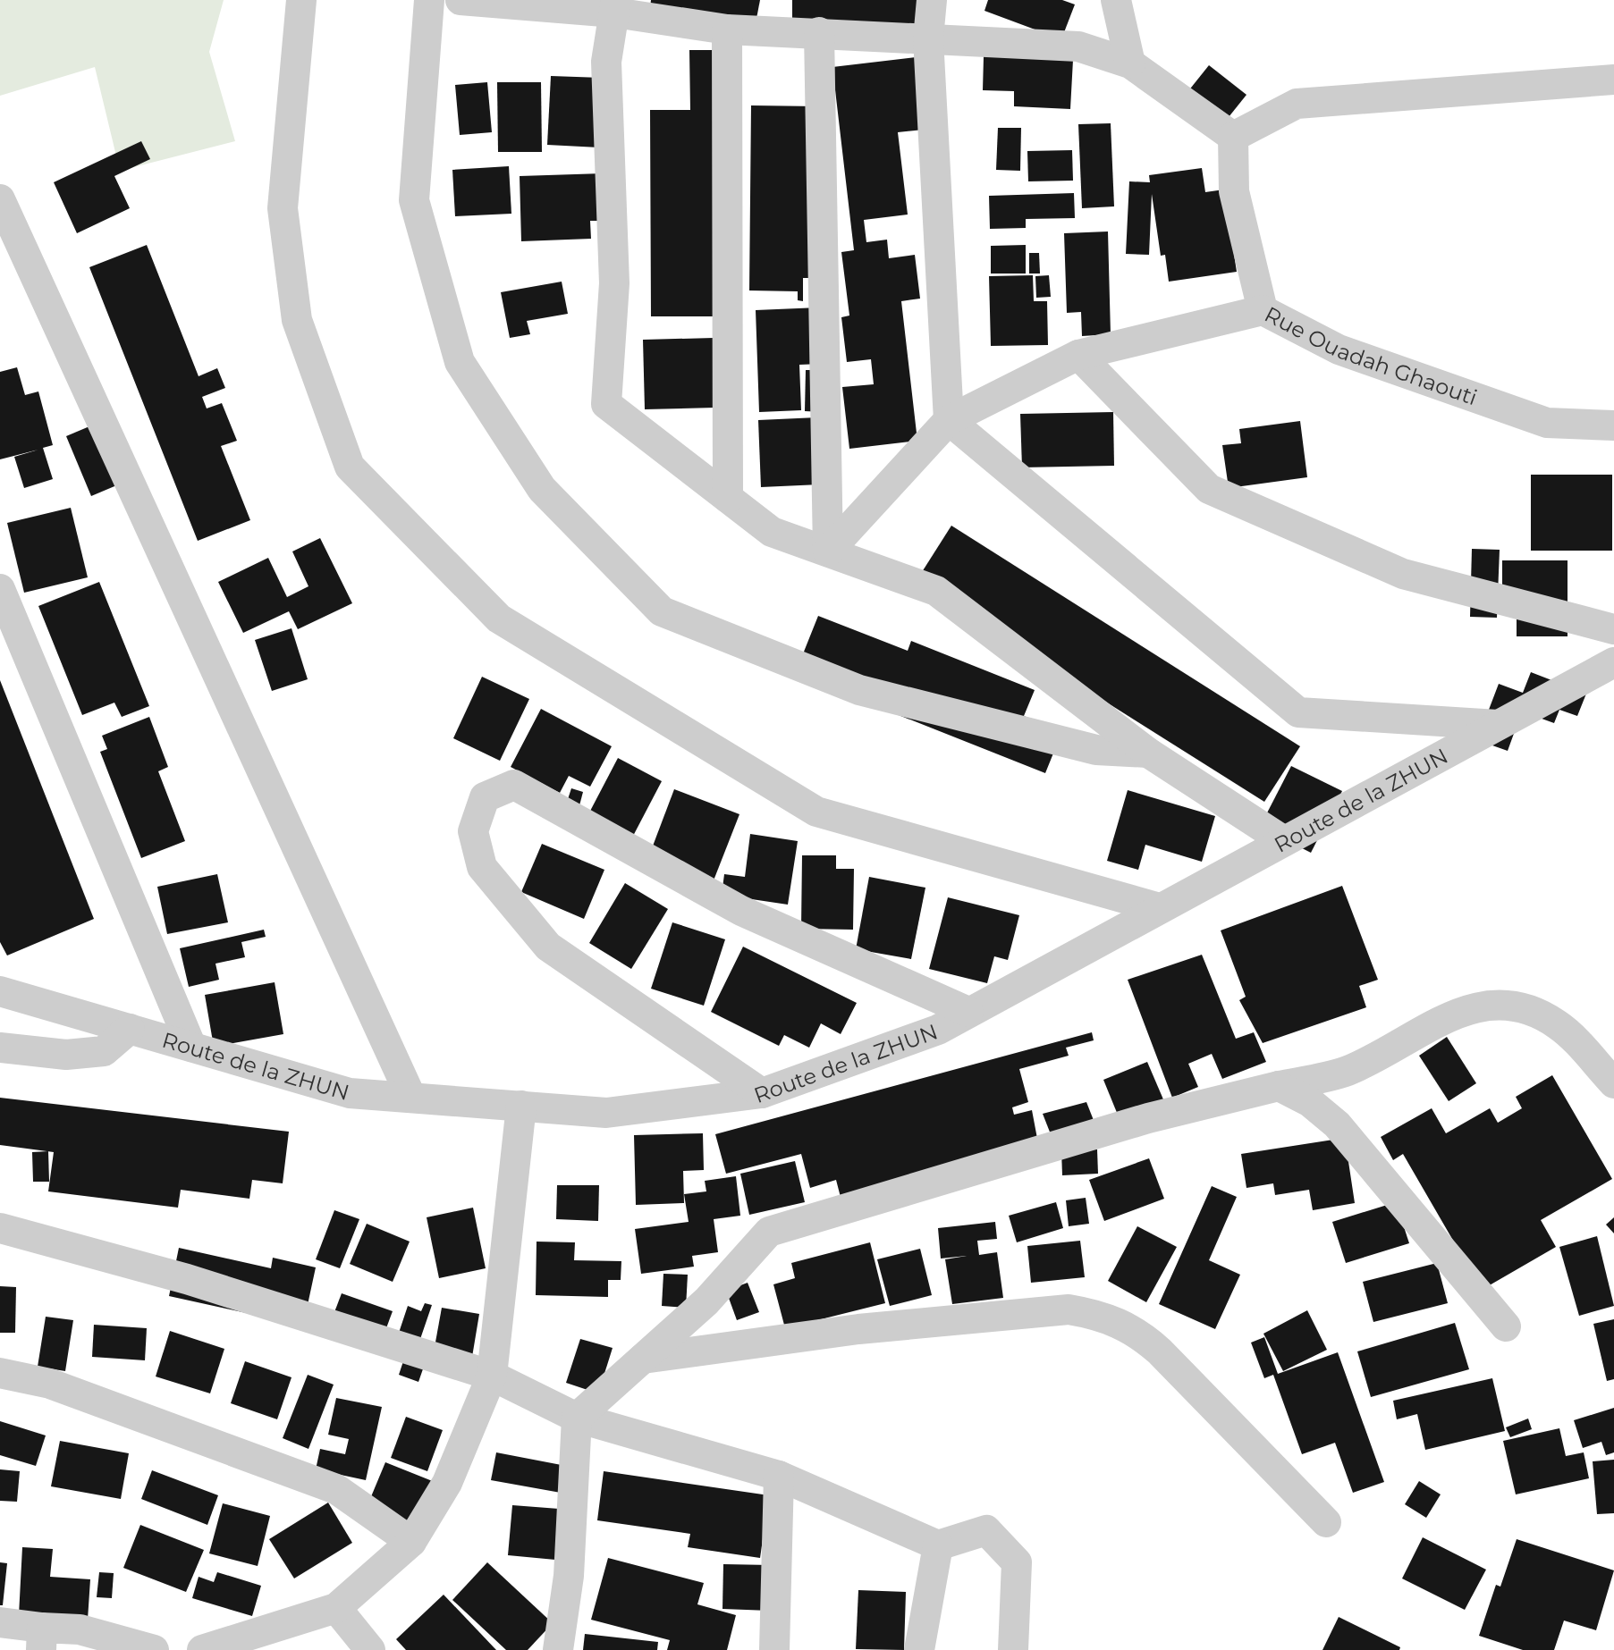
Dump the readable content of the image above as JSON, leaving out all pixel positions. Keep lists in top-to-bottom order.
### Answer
{
  "streets": {
    "street": ["Rue Ouadah Ghaouti", "Route de la ZHUN"]
  }
}
